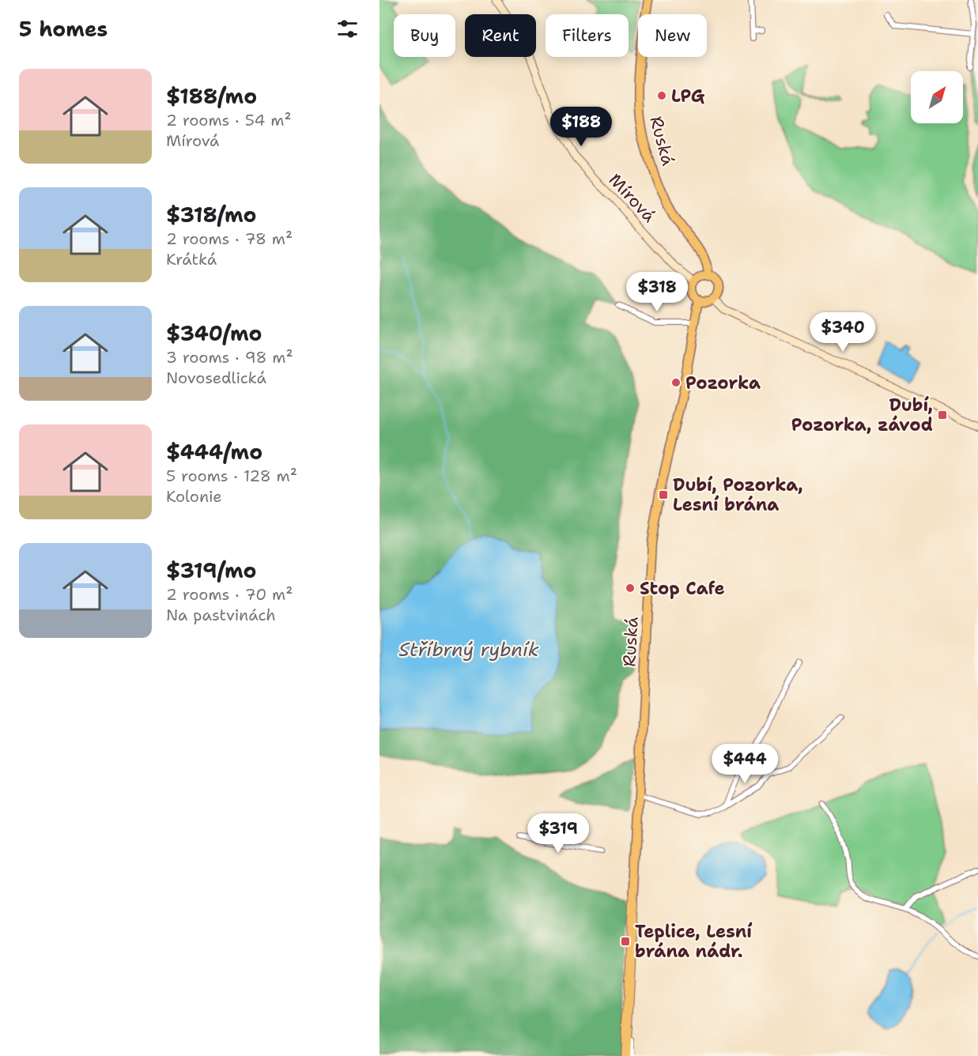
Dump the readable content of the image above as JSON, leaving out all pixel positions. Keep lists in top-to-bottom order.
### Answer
{
  "streets": {
    "main road": ["Ruská"],
    "street": ["Mírová"]
  },
  "crossings": [
    ["Ruská", "Mírová"]
  ],
  "water": ["Stříbrný rybník"],
  "places": {
    "other": ["LPG", "Pozorka", "Stop Cafe"],
    "transit": ["Dubí, Pozorka, závod", "Dubí, Pozorka, Lesní brána", "Teplice, Lesní brána nádr."]
  },
  "north": "top right",
  "page": {
    "heading": "5 homes",
    "chip": [
      "Buy",
      "Rent",
      "Filters",
      "New"
    ],
    "list": [
      {
        "name": "$188/mo",
        "note": "2 rooms · 54 m² · Mírová"
      },
      {
        "name": "$318/mo",
        "note": "2 rooms · 78 m² · Krátká"
      },
      {
        "name": "$340/mo",
        "note": "3 rooms · 98 m² · Novosedlická"
      },
      {
        "name": "$444/mo",
        "note": "5 rooms · 128 m² · Kolonie"
      },
      {
        "name": "$319/mo",
        "note": "2 rooms · 70 m² · Na pastvinách"
      }
    ],
    "price": [
      "$188",
      "$318",
      "$340",
      "$444",
      "$319"
    ]
  }
}
